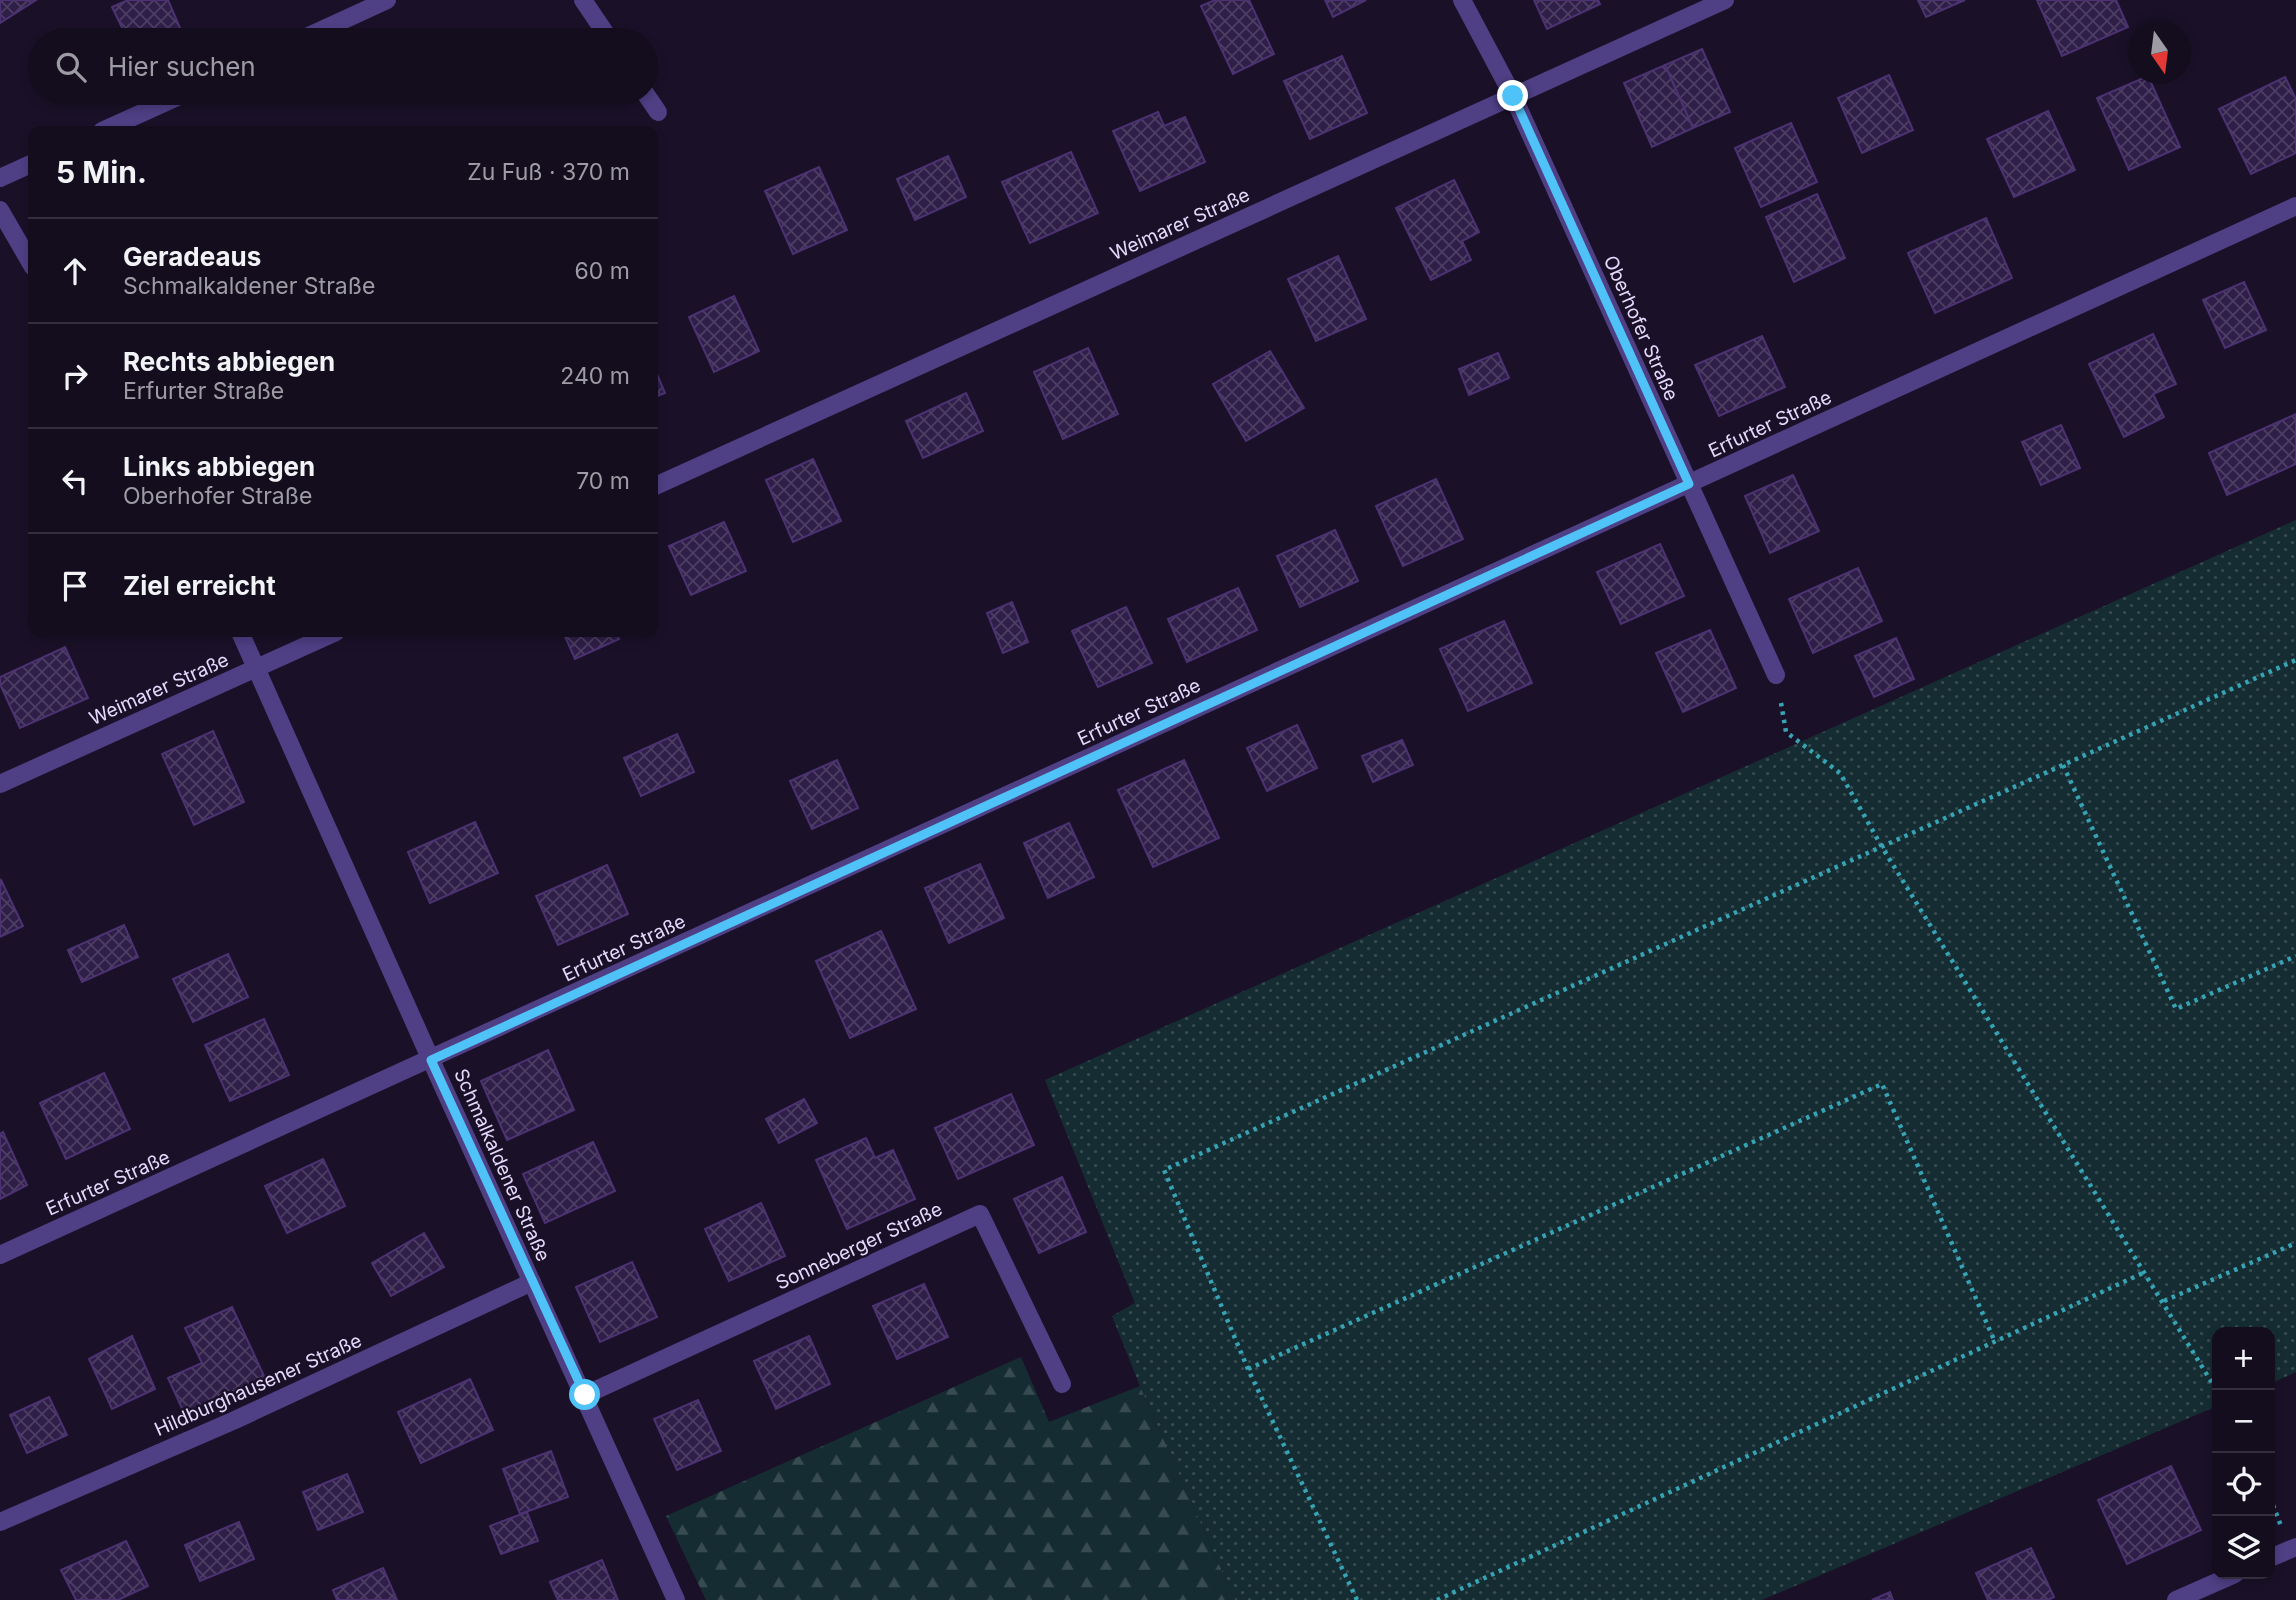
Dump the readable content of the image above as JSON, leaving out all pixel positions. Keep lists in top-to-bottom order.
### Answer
{
  "streets": {
    "street": [
      "Weimarer Straße",
      "Oberhofer Straße",
      "Erfurter Straße",
      "Schmalkaldener Straße",
      "Sonneberger Straße",
      "Hildburghausener Straße"
    ]
  },
  "crossings": [
    ["Weimarer Straße", "Oberhofer Straße"],
    ["Weimarer Straße", "Schmalkaldener Straße"],
    ["Oberhofer Straße", "Erfurter Straße"],
    ["Erfurter Straße", "Schmalkaldener Straße"],
    ["Schmalkaldener Straße", "Sonneberger Straße"],
    ["Schmalkaldener Straße", "Hildburghausener Straße"]
  ],
  "north": "bottom",
  "page": {
    "search": "Hier suchen",
    "heading": ["5 Min.", "Zu Fuß · 370 m"],
    "list": [
      ["Geradeaus", "Schmalkaldener Straße", "60 m"],
      ["Rechts abbiegen", "Erfurter Straße", "240 m"],
      ["Links abbiegen", "Oberhofer Straße", "70 m"],
      "Ziel erreicht"
    ],
    "map_buttons": ["+", "−"]
  }
}
